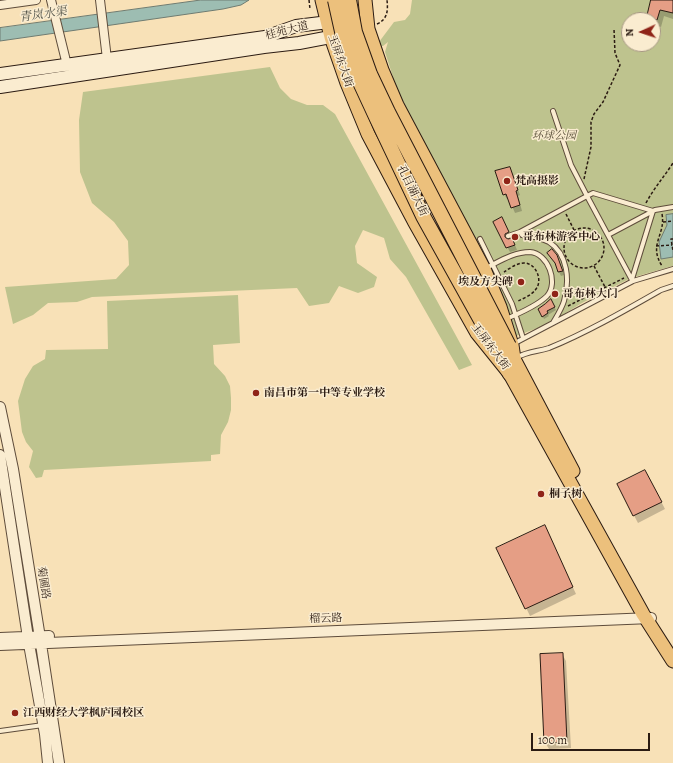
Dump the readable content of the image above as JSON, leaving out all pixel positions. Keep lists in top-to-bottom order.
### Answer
{
  "streets": {
    "highway": ["孔目湖大街"],
    "main road": ["桂苑大道", "玉屏东大街"],
    "street": ["菊圃路", "榴云路"]
  },
  "crossings": [
    ["桂苑大道", "玉屏东大街"],
    ["玉屏东大街", "孔目湖大街"],
    ["玉屏东大街", "榴云路"],
    ["菊圃路", "榴云路"]
  ],
  "water": ["青岚水渠"],
  "parks": ["环球公园"],
  "places": [
    "梵高摄影",
    "哥布林游客中心",
    "埃及方尖碑",
    "哥布林大门",
    "南昌市第一中等专业学校",
    "桐子树",
    "江西财经大学枫庐园校区"
  ],
  "scale_bar": "100 m",
  "north": "left"
}
